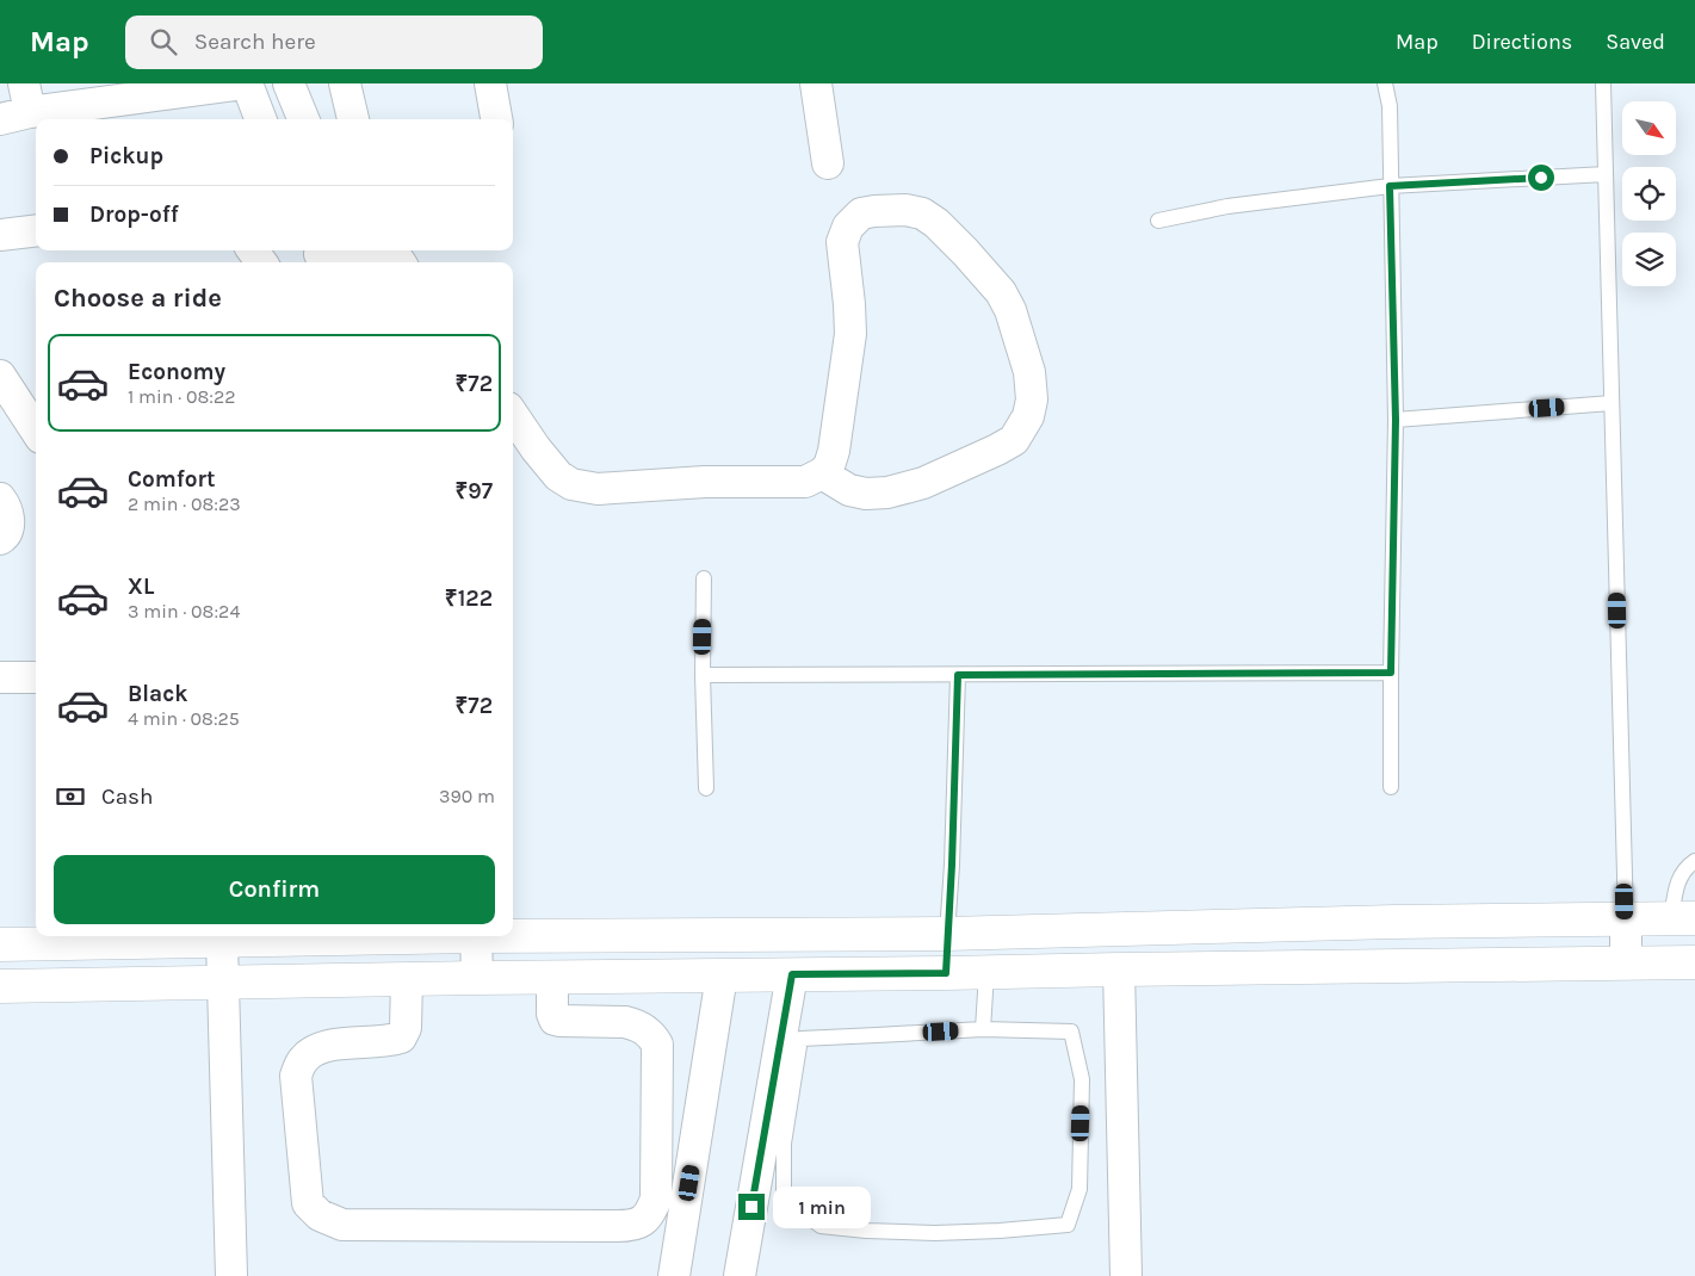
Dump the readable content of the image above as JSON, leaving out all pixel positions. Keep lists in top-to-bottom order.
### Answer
{
  "north": "bottom right",
  "page": {
    "header": "Map",
    "search": "Search here",
    "nav": ["Map", "Directions", "Saved"],
    "banner": ["Pickup", "Drop-off"],
    "heading": "Choose a ride",
    "list": [
      {
        "name": "Economy",
        "note": "1 min · 08:22",
        "value": "₹72"
      },
      {
        "name": "Comfort",
        "note": "2 min · 08:23",
        "value": "₹97"
      },
      {
        "name": "XL",
        "note": "3 min · 08:24",
        "value": "₹122"
      },
      {
        "name": "Black",
        "note": "4 min · 08:25",
        "value": "₹72"
      }
    ],
    "pay": ["Cash", "390 m"],
    "buttons": "Confirm",
    "bubble": "1 min"
  }
}
